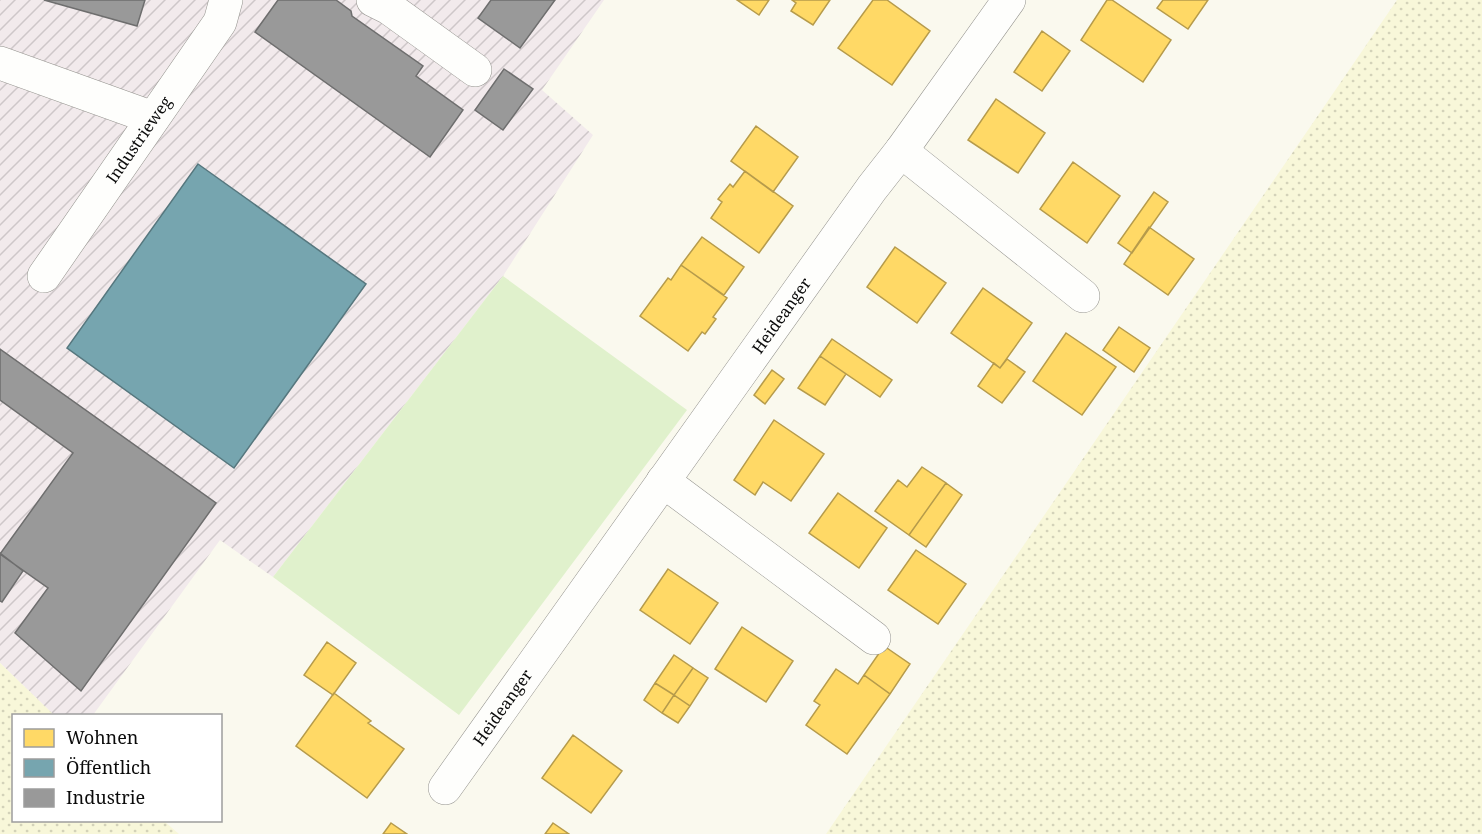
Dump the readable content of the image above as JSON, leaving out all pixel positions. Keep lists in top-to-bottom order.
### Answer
{
  "streets": {
    "street": ["Industrieweg", "Heideanger"]
  },
  "legend": ["Wohnen", "Öffentlich", "Industrie"]
}
